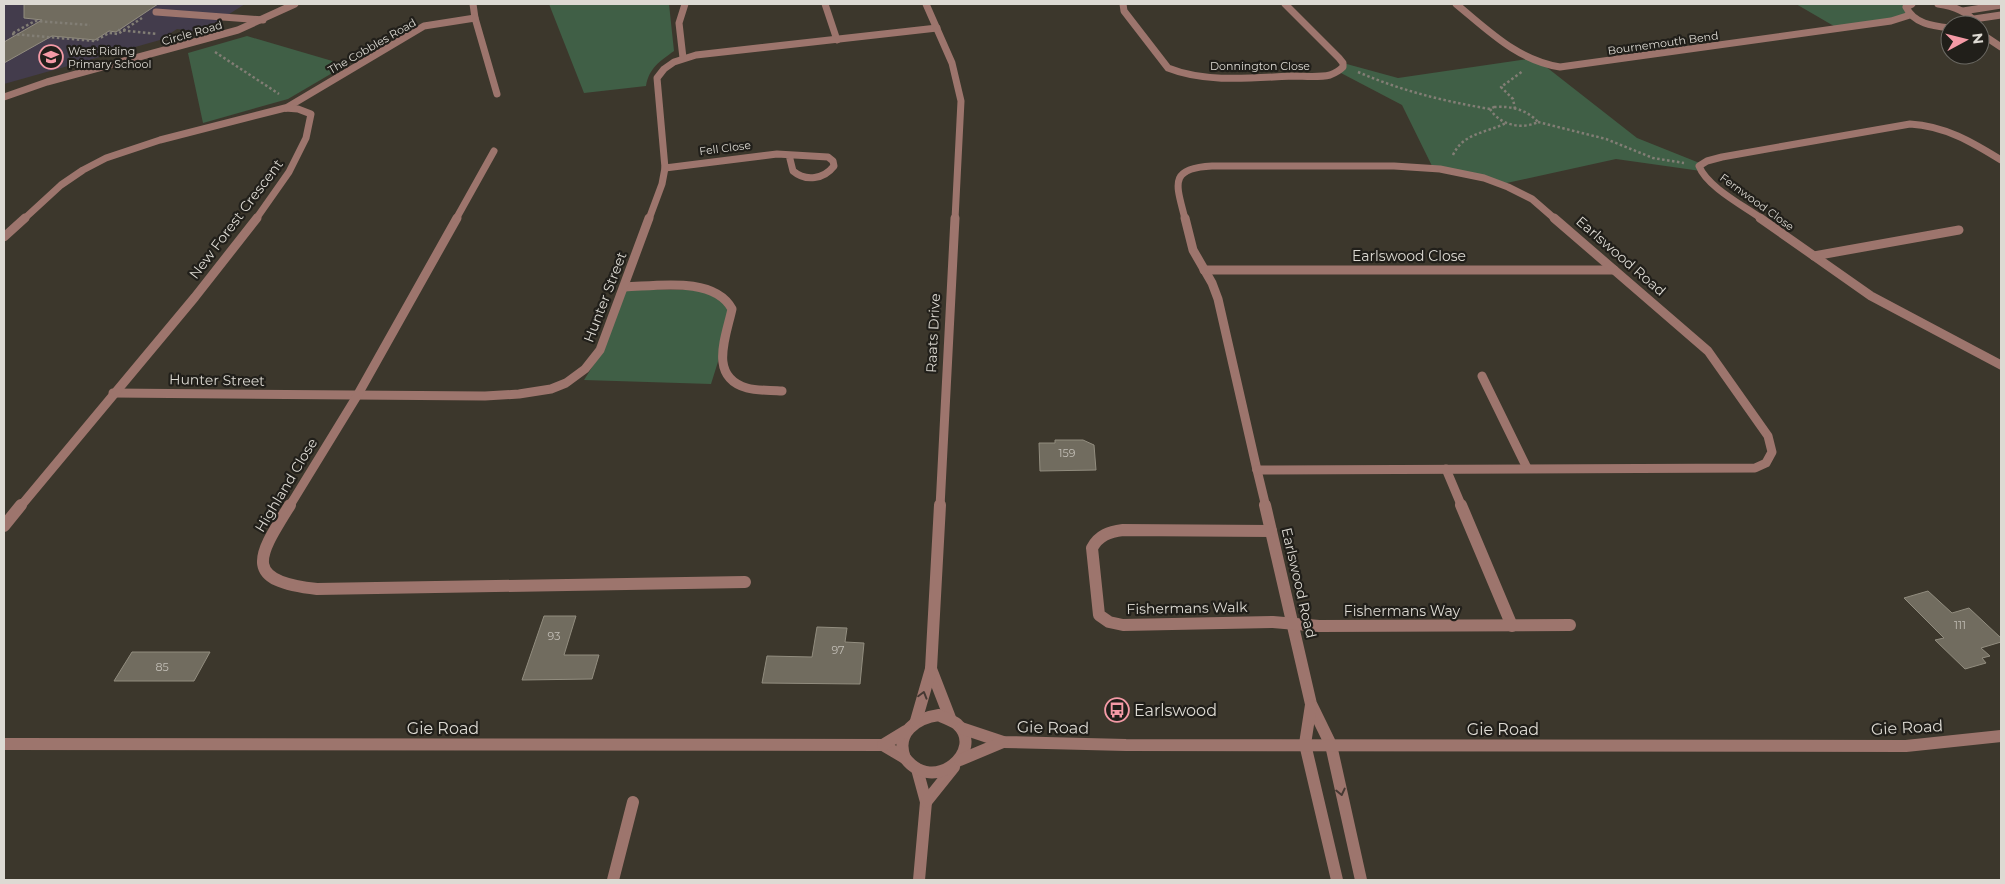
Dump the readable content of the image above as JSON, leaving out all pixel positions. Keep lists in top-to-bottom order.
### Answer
{
  "streets": {
    "street": [
      "Circle Road",
      "Bournemouth Bend",
      "The Cobbles Road",
      "Donnington Close",
      "Fell Close",
      "Fernwood Close",
      "New Forest Crescent",
      "Earlswood Close",
      "Earlswood Road",
      "Hunter Street",
      "Raats Drive",
      "Highland Close",
      "Fishermans Walk",
      "Fishermans Way",
      "Gie Road"
    ]
  },
  "crossings": [
    ["The Cobbles Road", "New Forest Crescent"],
    ["Fell Close", "Hunter Street"],
    ["New Forest Crescent", "Hunter Street"],
    ["Earlswood Close", "Earlswood Road"],
    ["Earlswood Road", "Fishermans Walk"],
    ["Earlswood Road", "Fishermans Way"],
    ["Earlswood Road", "Gie Road"],
    ["Hunter Street", "Raats Drive"],
    ["Hunter Street", "Highland Close"],
    ["Raats Drive", "Gie Road"],
    ["Fishermans Walk", "Fishermans Way"]
  ],
  "places": {
    "school or university": ["West Riding Primary School"],
    "bus stop": ["Earlswood"]
  },
  "house_numbers": [
    "159",
    "111",
    "93",
    "97",
    "85"
  ],
  "north": "right"
}
